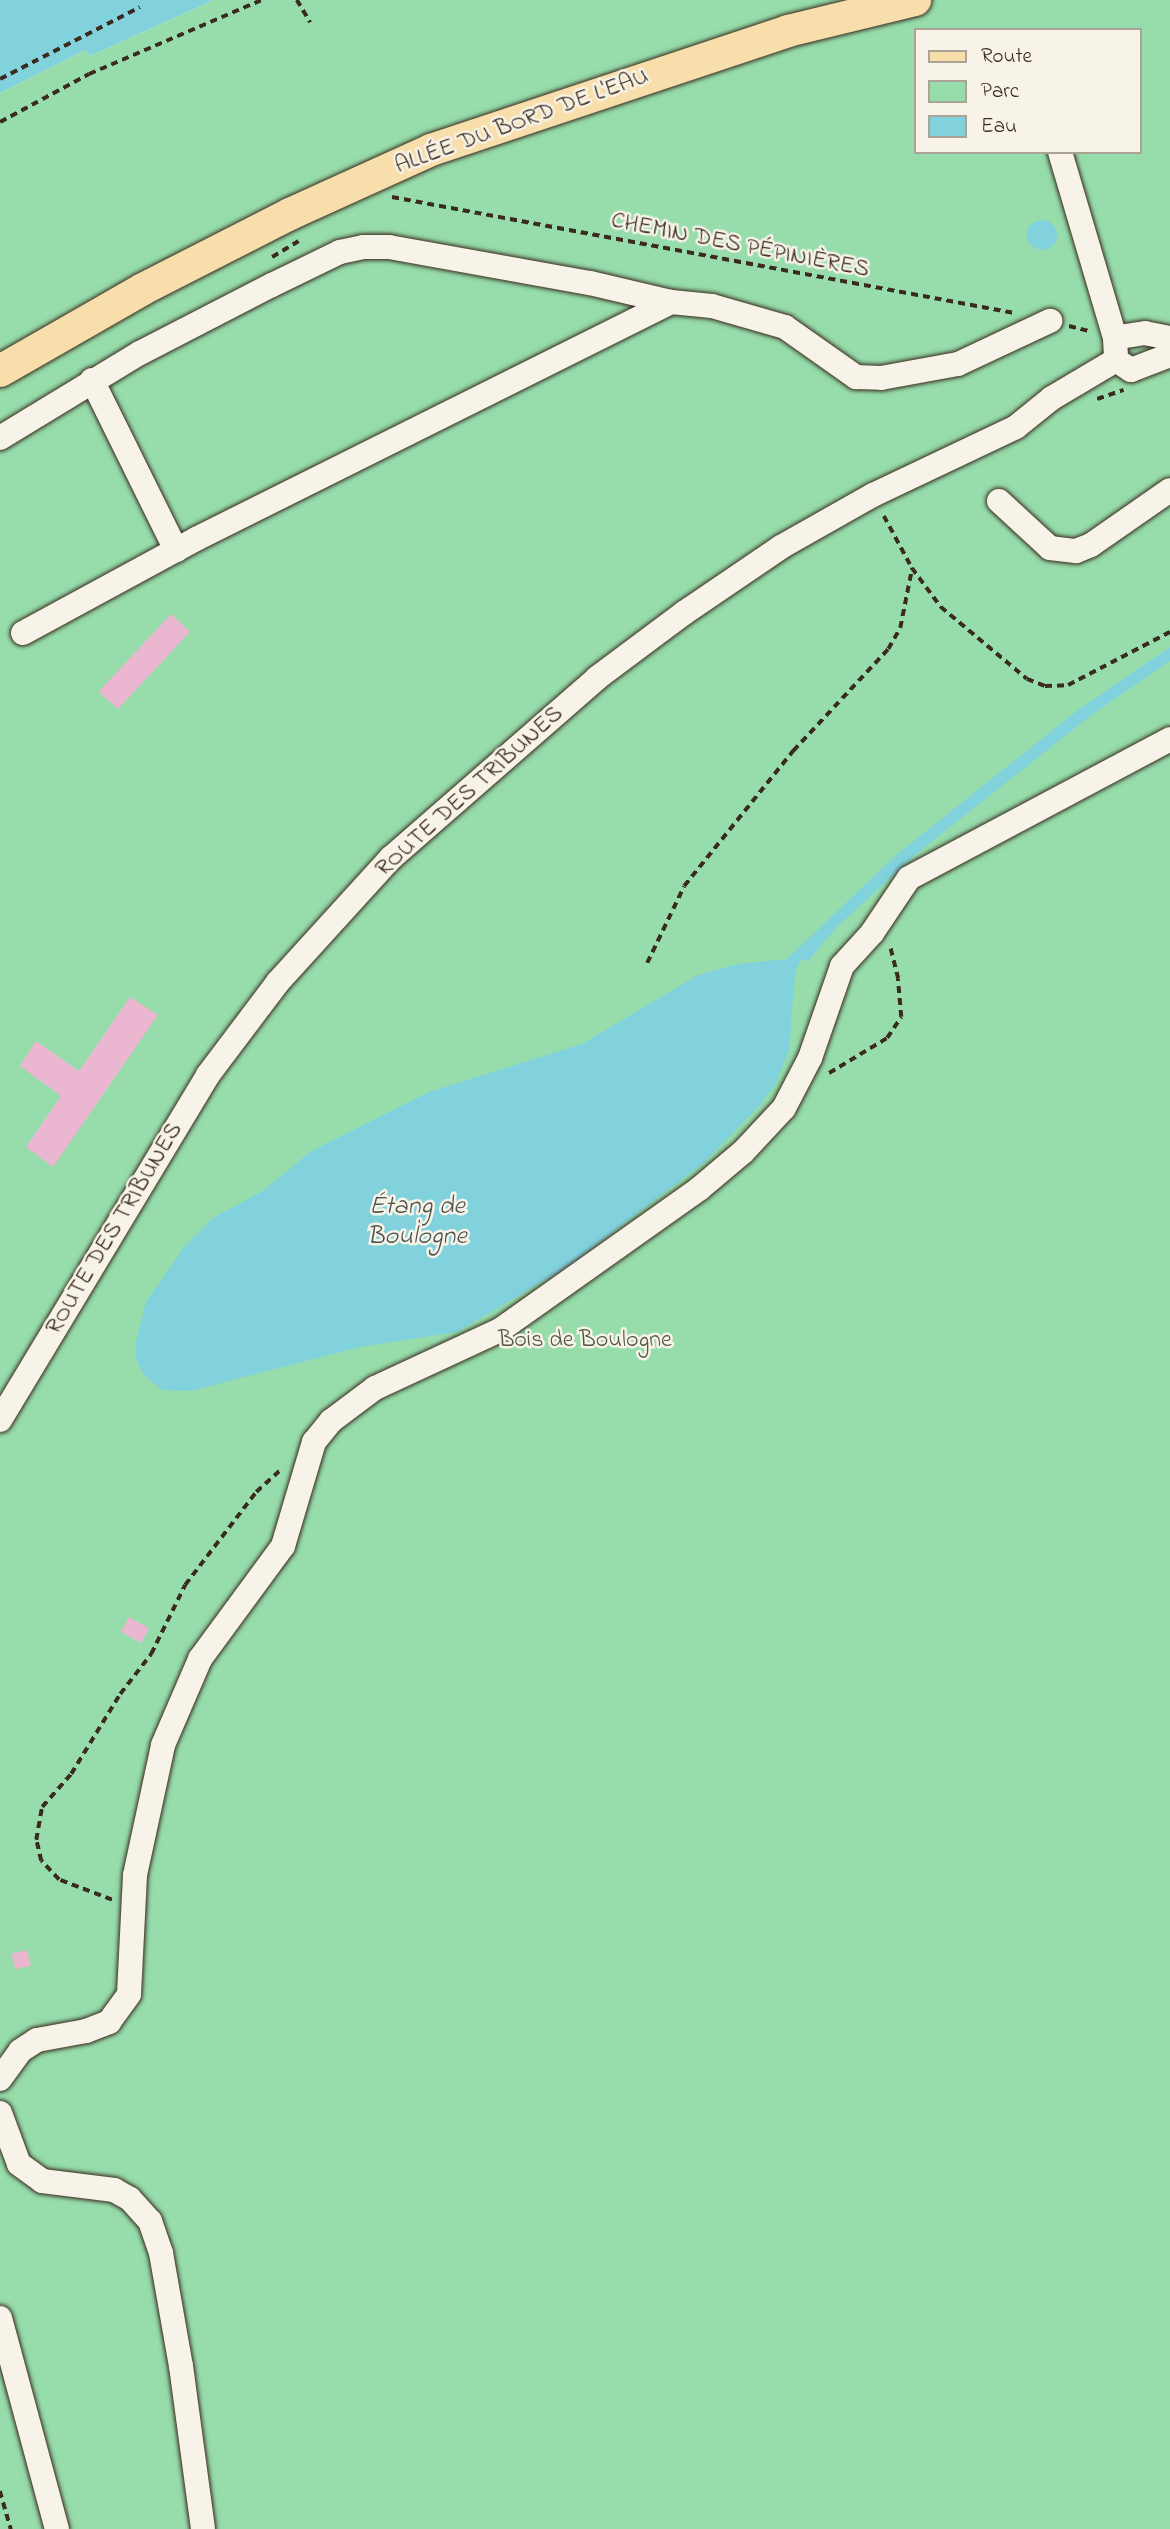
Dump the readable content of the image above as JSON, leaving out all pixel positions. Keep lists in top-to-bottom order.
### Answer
{
  "streets": {
    "main road": ["ALLÉE DU BORD DE L'EAU"],
    "lane": ["ROUTE DES TRIBUNES"],
    "path": ["CHEMIN DES PÉPINIÈRES"]
  },
  "crossings": [
    ["ALLÉE DU BORD DE L'EAU", "CHEMIN DES PÉPINIÈRES"],
    ["CHEMIN DES PÉPINIÈRES", "ROUTE DES TRIBUNES"]
  ],
  "water": ["Étang de Boulogne"],
  "parks": ["Bois de Boulogne"],
  "legend": ["Route", "Parc", "Eau"]
}
